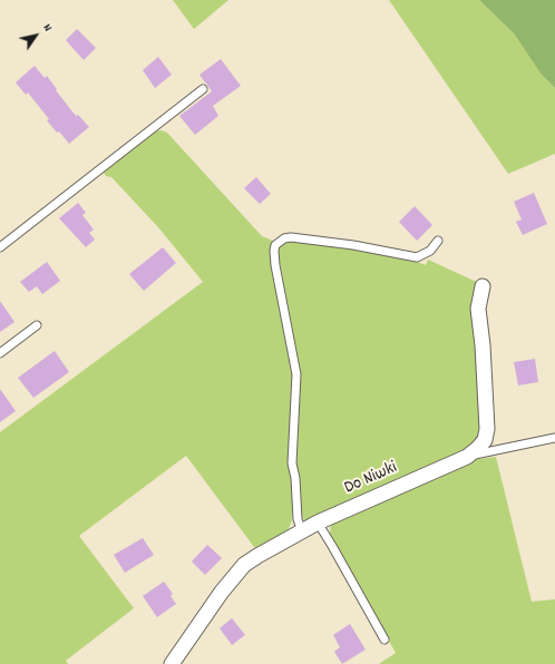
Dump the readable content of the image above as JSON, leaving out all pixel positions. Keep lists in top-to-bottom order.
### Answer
{
  "streets": {
    "street": ["Do Niwki"]
  },
  "north": "top right"
}
